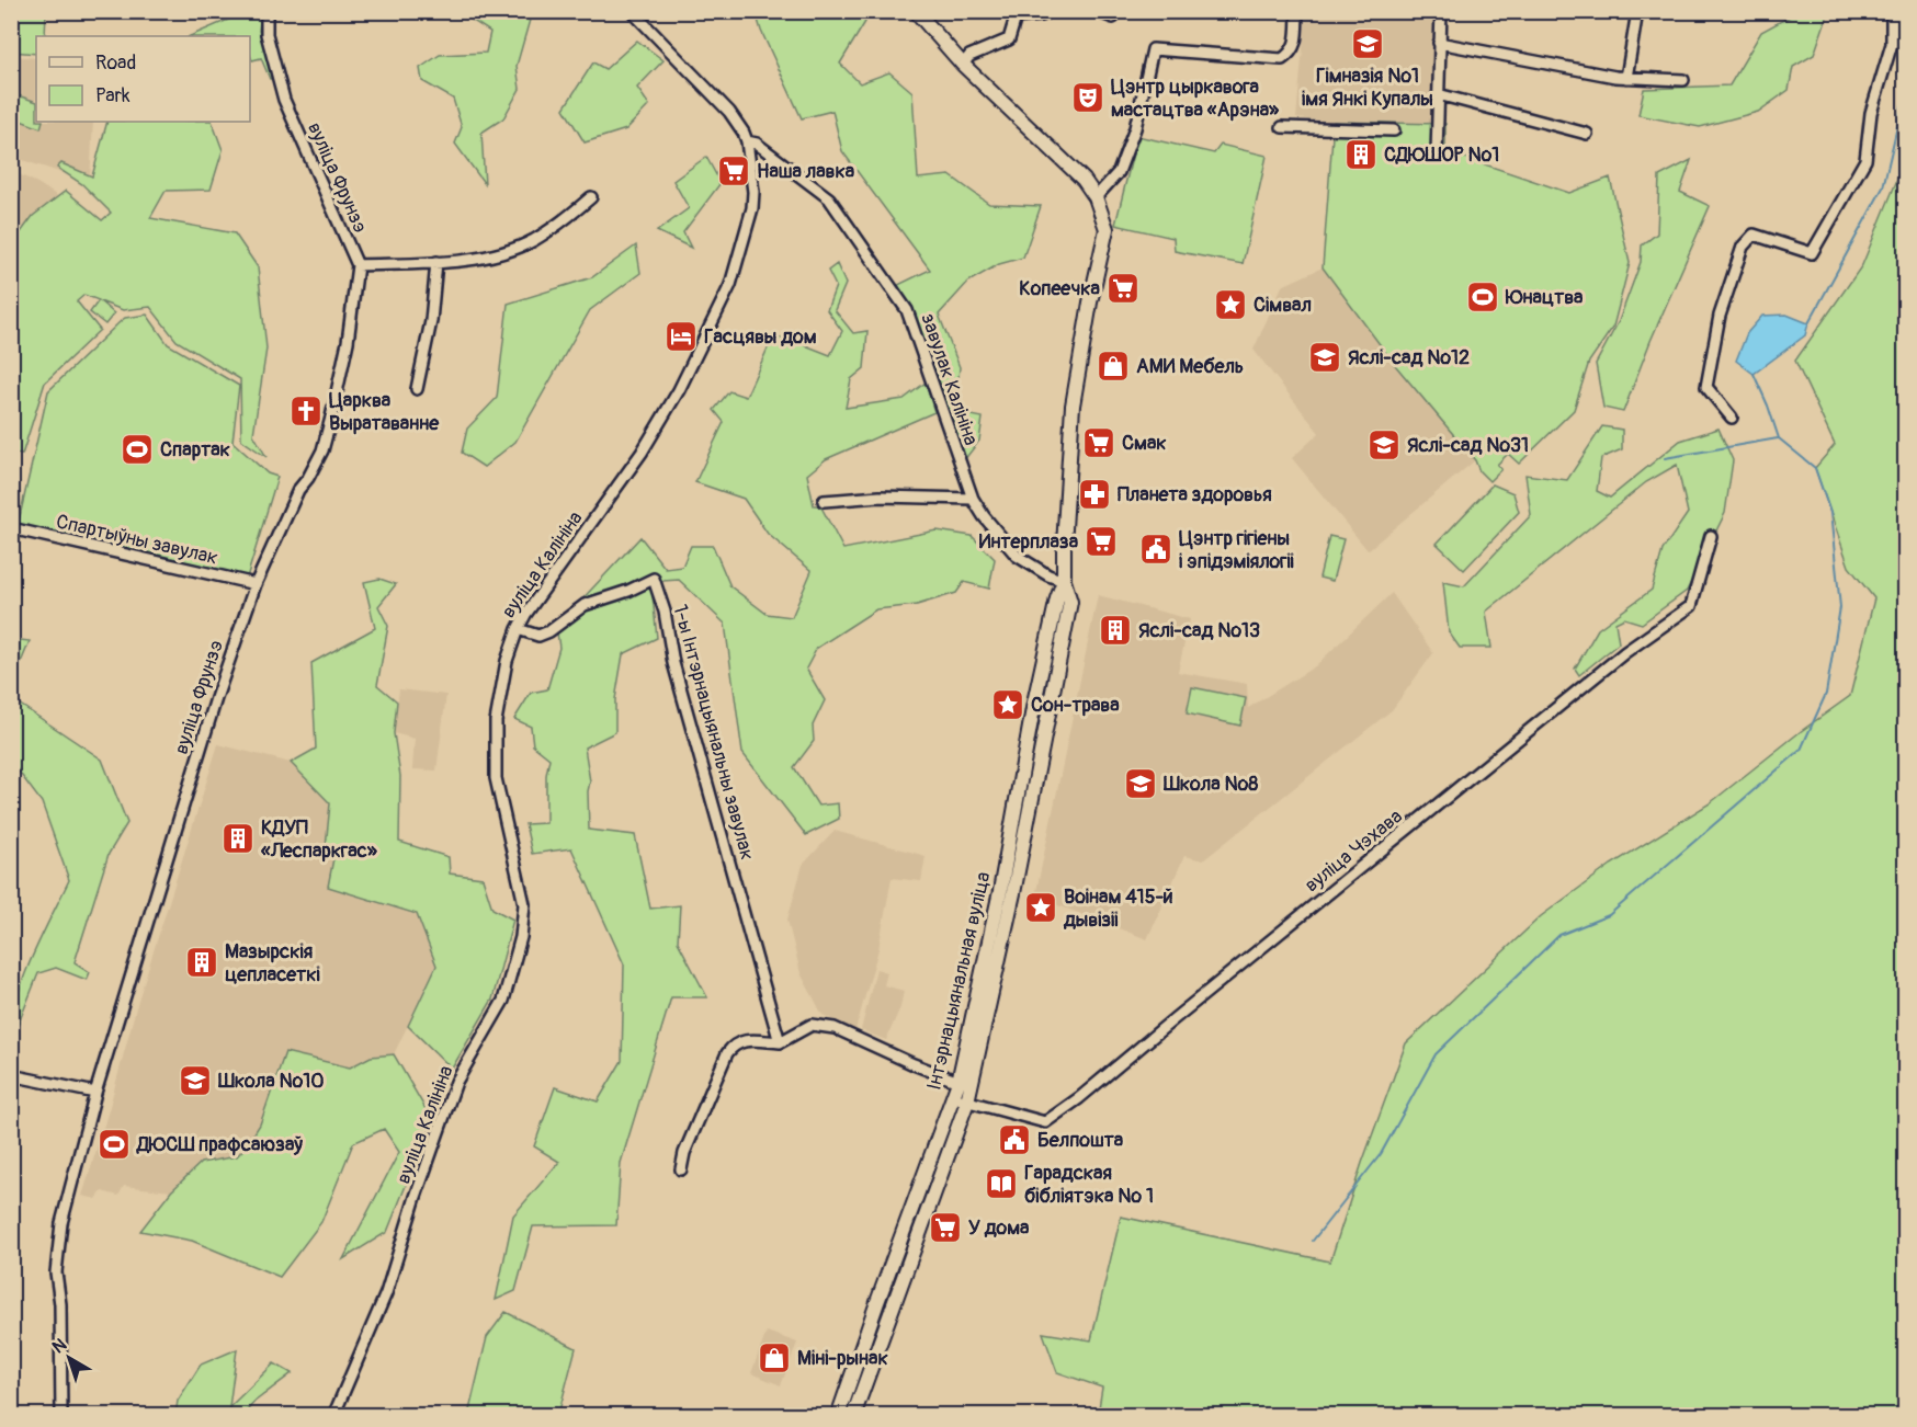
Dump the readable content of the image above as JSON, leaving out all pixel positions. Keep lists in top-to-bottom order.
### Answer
{
  "streets": {
    "main road": ["Інтэрнацыянальная вуліца"],
    "street": [
      "вуліца Фрунзэ",
      "завулак Калініна",
      "Спартыўны завулак",
      "вуліца Калініна",
      "1-ы Інтэрнацыянальны завулак",
      "вуліца Чэхава"
    ]
  },
  "crossings": [
    ["вуліца Фрунзэ", "Спартыўны завулак"],
    ["завулак Калініна", "вуліца Калініна"],
    ["завулак Калініна", "Інтэрнацыянальная вуліца"],
    ["вуліца Калініна", "1-ы Інтэрнацыянальны завулак"],
    ["вуліца Чэхава", "Інтэрнацыянальная вуліца"]
  ],
  "places": {
    "school or university": [
      "Гімназія №1 імя Янкі Купалы",
      "Яслі-сад №12",
      "Яслі-сад №31",
      "Школа №8",
      "Школа №10"
    ],
    "theatre": ["Цэнтр цыркавога мастацтва «Арэна»"],
    "building": [
      "СДЮШОР №1",
      "Яслі-сад №13",
      "КДУП «Леспаркгас»",
      "Мазырскія цепласеткі"
    ],
    "supermarket": [
      "Наша лавка",
      "Копеечка",
      "Смак",
      "Интерплаза",
      "У дома"
    ],
    "sports": ["Юнацтва", "Спартак", "ДЮСШ прафсаюзаў"],
    "place": ["Сімвал", "Сон-трава", "Воінам 415-й дывізіі"],
    "hotel": ["Гасцявы дом"],
    "shop": ["АМИ Мебель", "Міні-рынак"],
    "church": ["Царква Выратаванне"],
    "pharmacy": ["Планета здоровья"],
    "public building": ["Цэнтр гігіены і эпідэміялогіі", "Белпошта"],
    "library": ["Гарадская бібліятэка № 1"]
  },
  "legend": ["Road", "Park"],
  "north": "top left"
}
